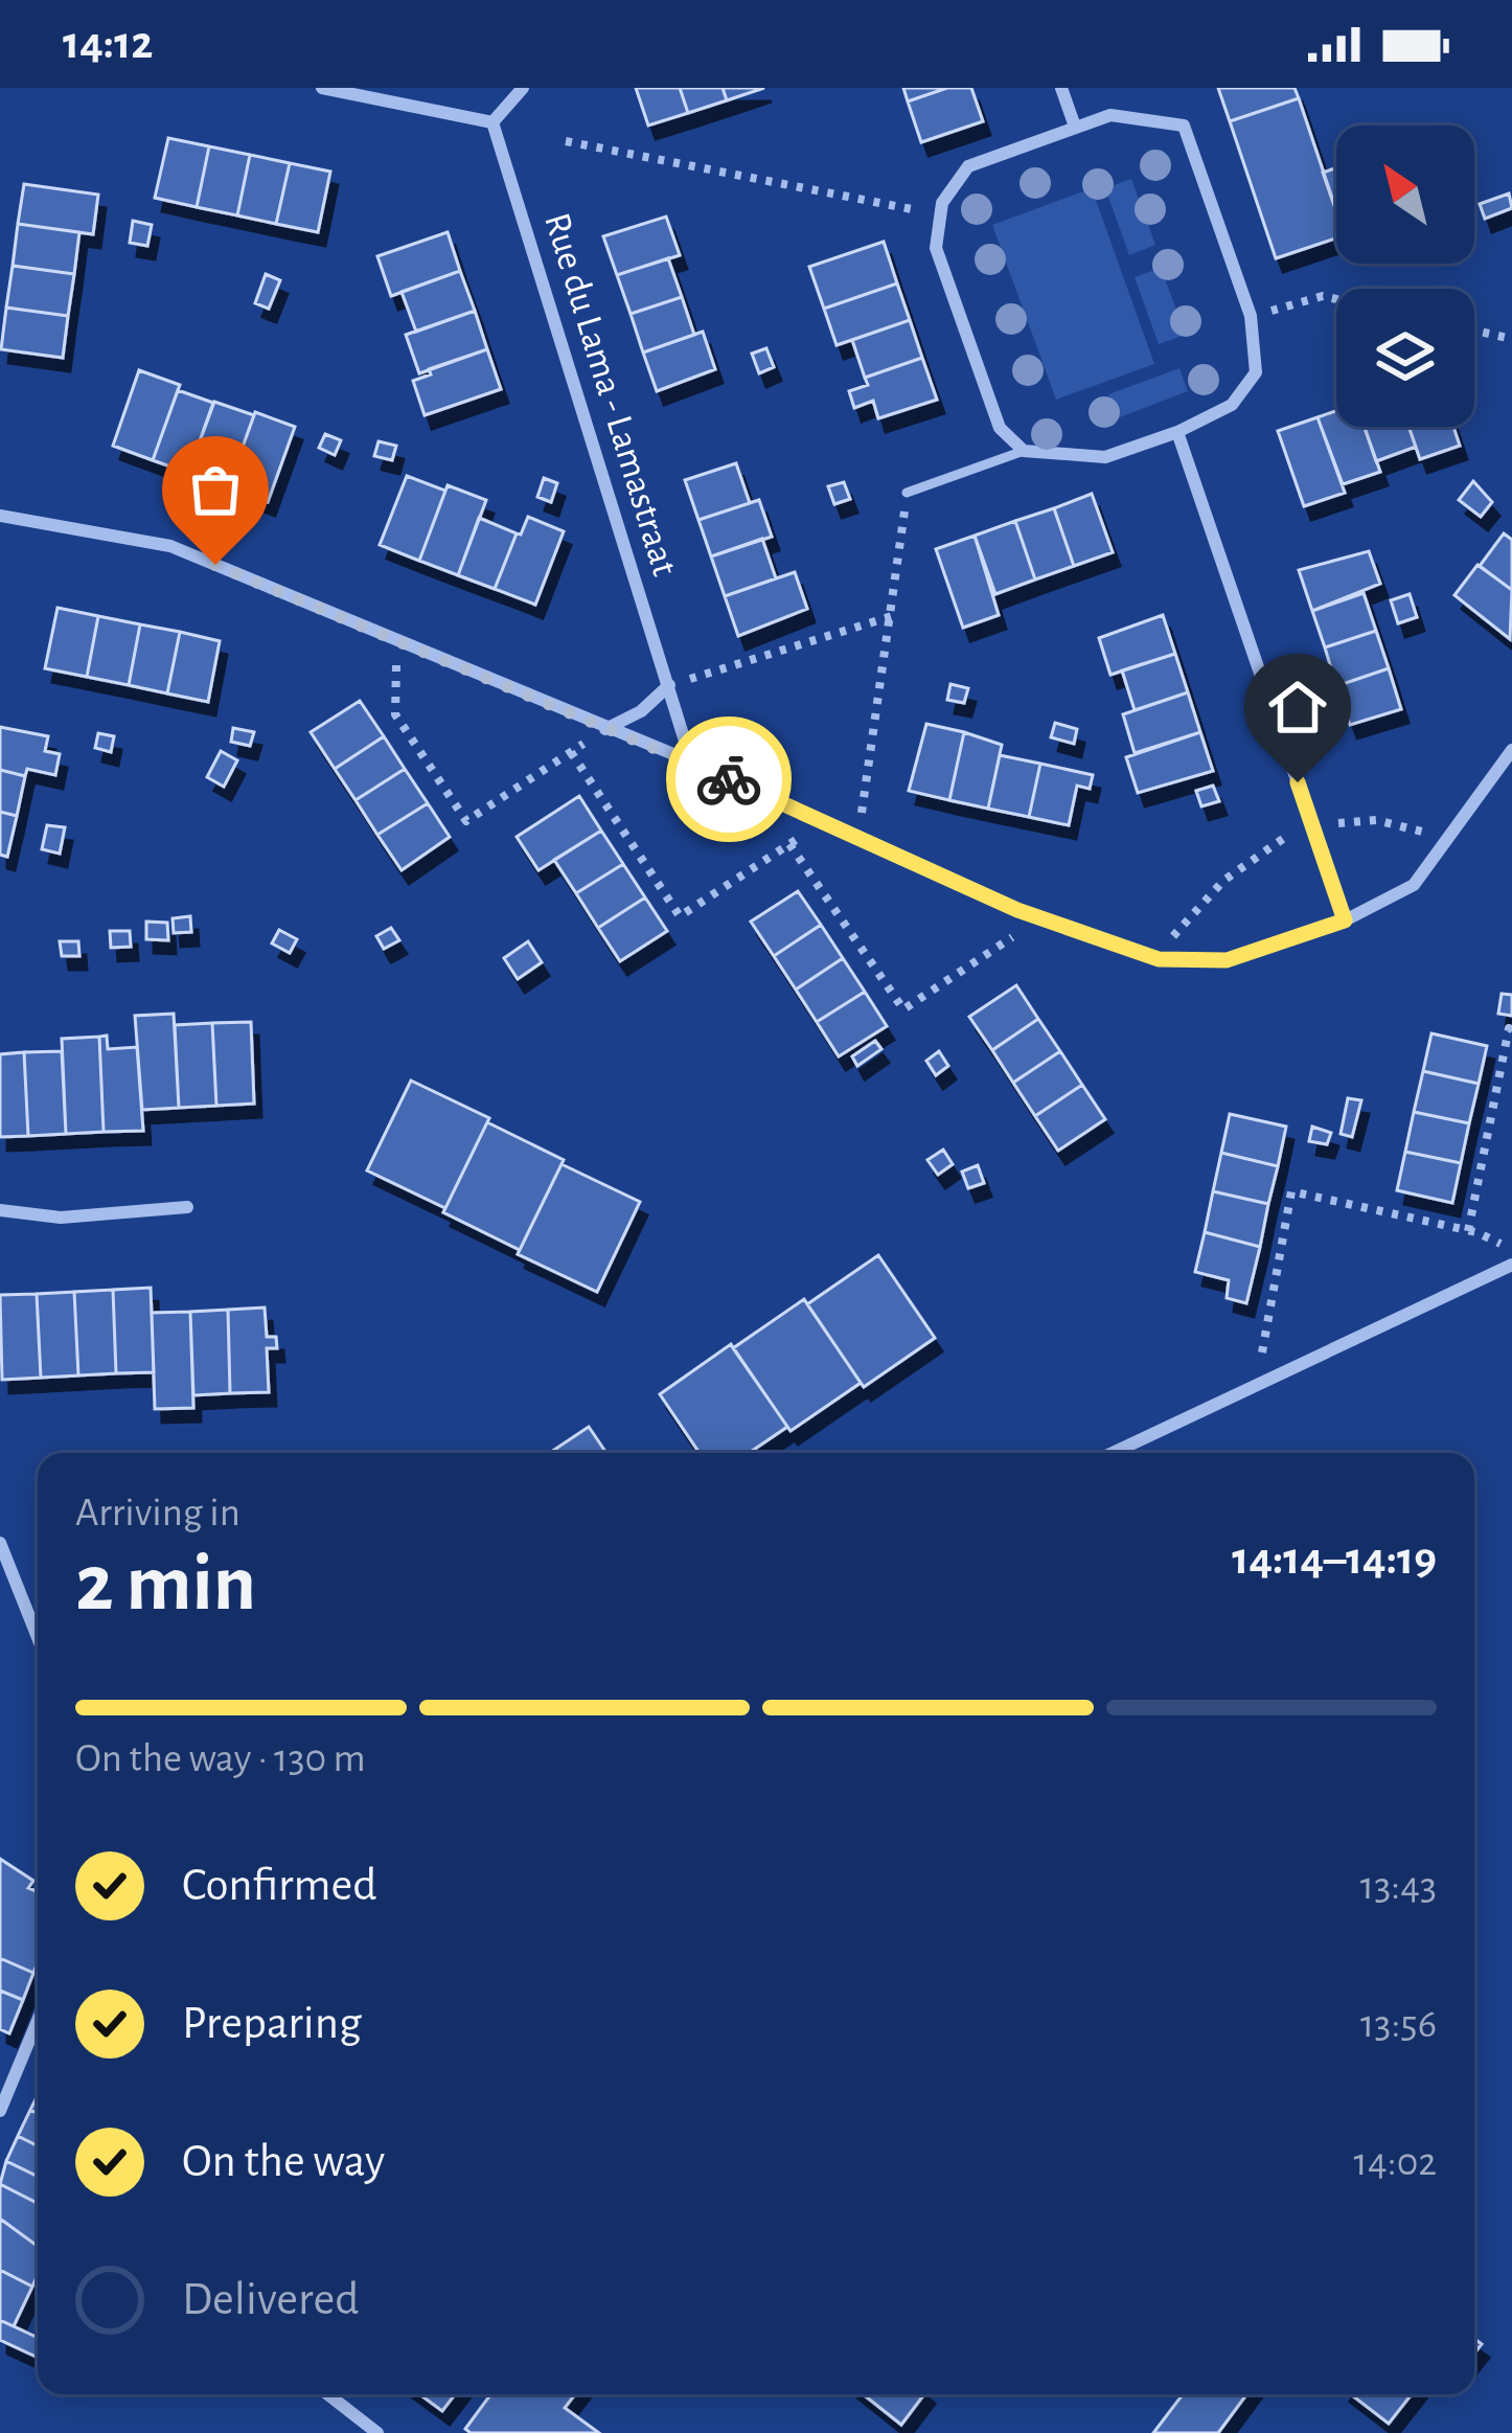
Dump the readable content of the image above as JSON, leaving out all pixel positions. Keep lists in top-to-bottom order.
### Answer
{
  "streets": {
    "street": ["Rue du Lama - Lamastraat"]
  },
  "north": "top left",
  "page": {
    "status": "14:12",
    "heading": ["2 min", "Arriving in", "14:14–14:19"],
    "bar": "On the way · 130 m",
    "list": [
      ["Confirmed", "13:43"],
      ["Preparing", "13:56"],
      ["On the way", "14:02"],
      "Delivered"
    ]
  }
}
